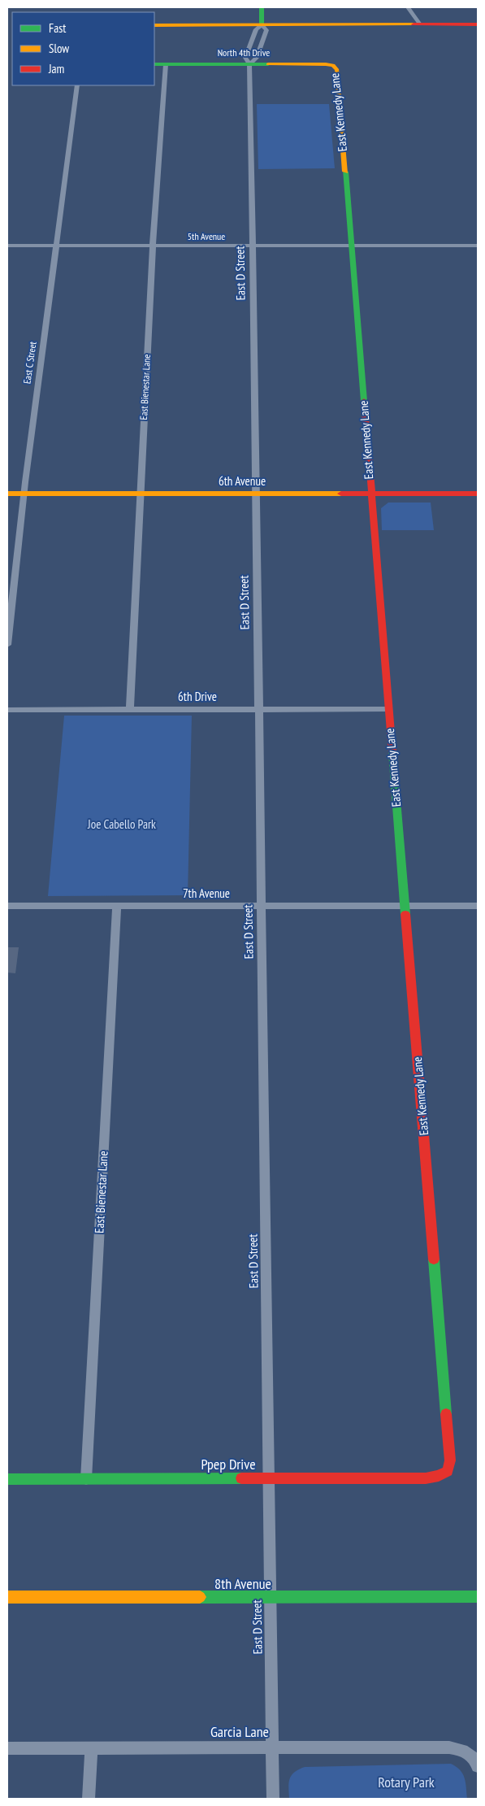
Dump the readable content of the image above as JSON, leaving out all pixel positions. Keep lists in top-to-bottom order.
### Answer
{
  "streets": {
    "street": [
      "North 4th Drive",
      "East Kennedy Lane",
      "5th Avenue",
      "East D Street",
      "East C Street",
      "East Bienestar Lane",
      "6th Avenue",
      "6th Drive",
      "7th Avenue",
      "Ppep Drive",
      "8th Avenue",
      "Garcia Lane"
    ]
  },
  "crossings": [
    ["North 4th Drive", "East Kennedy Lane"],
    ["North 4th Drive", "East D Street"],
    ["North 4th Drive", "East Bienestar Lane"],
    ["East Kennedy Lane", "5th Avenue"],
    ["East Kennedy Lane", "6th Avenue"],
    ["East Kennedy Lane", "6th Drive"],
    ["East Kennedy Lane", "7th Avenue"],
    ["East Kennedy Lane", "Ppep Drive"],
    ["5th Avenue", "East D Street"],
    ["5th Avenue", "East C Street"],
    ["5th Avenue", "East Bienestar Lane"],
    ["East D Street", "6th Avenue"],
    ["East D Street", "6th Drive"],
    ["East D Street", "7th Avenue"],
    ["East D Street", "Ppep Drive"],
    ["East D Street", "8th Avenue"],
    ["East D Street", "Garcia Lane"],
    ["East C Street", "6th Avenue"],
    ["East Bienestar Lane", "6th Avenue"],
    ["East Bienestar Lane", "6th Drive"],
    ["East Bienestar Lane", "7th Avenue"],
    ["East Bienestar Lane", "Ppep Drive"]
  ],
  "parks": ["Joe Cabello Park", "Rotary Park"],
  "legend": ["Fast", "Slow", "Jam"]
}
